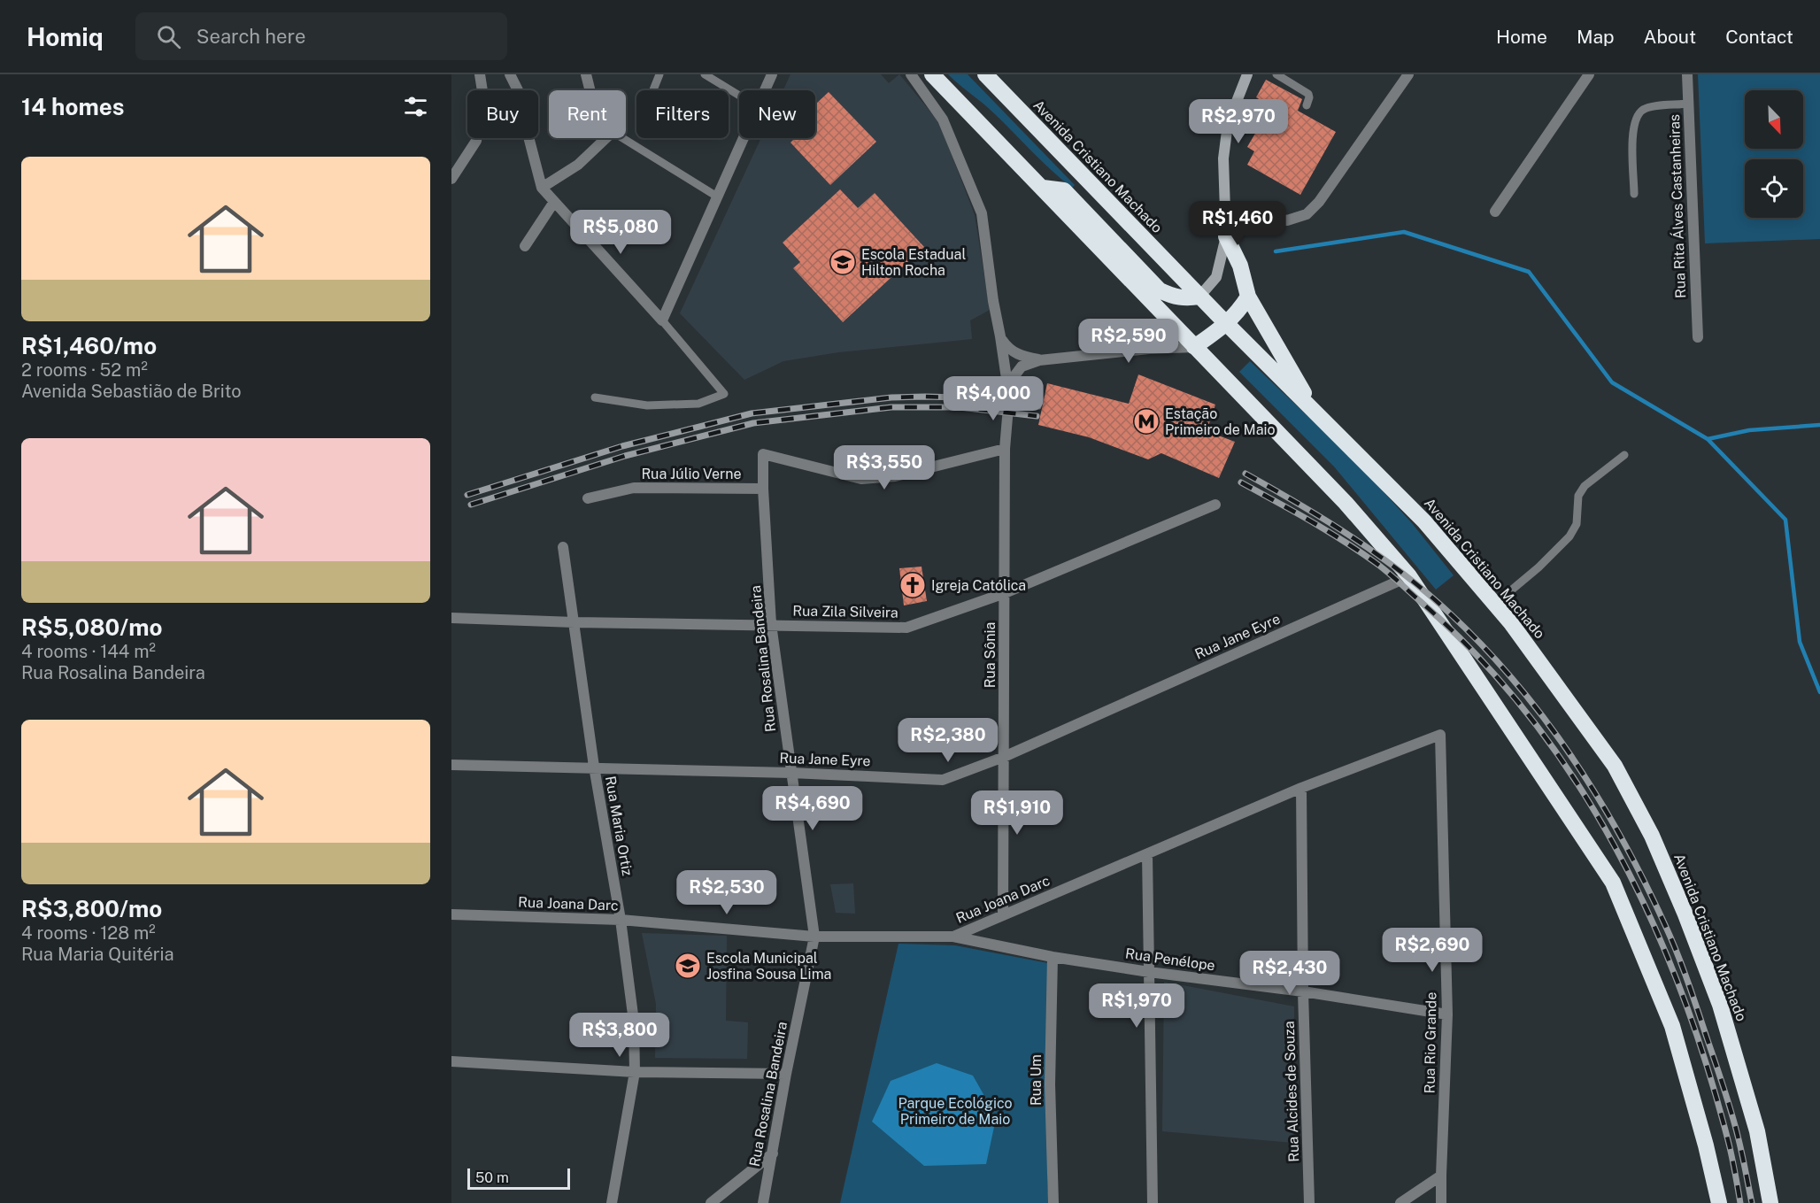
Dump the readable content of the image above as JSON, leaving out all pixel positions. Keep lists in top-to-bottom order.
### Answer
{
  "streets": {
    "highway": ["Avenida Cristiano Machado"],
    "street": [
      "Rua Rita Álves Castanheiras",
      "Rua Júlio Verne",
      "Rua Zila Silveira",
      "Rua Jane Eyre",
      "Rua Sônia",
      "Rua Rosalina Bandeira",
      "Rua Maria Ortiz",
      "Rua Joana Darc",
      "Rua Penélope",
      "Rua Rio Grande",
      "Rua Um",
      "Rua Alcides de Souza"
    ]
  },
  "crossings": [
    ["Rua Júlio Verne", "Rua Rosalina Bandeira"],
    ["Rua Zila Silveira", "Rua Sônia"],
    ["Rua Zila Silveira", "Rua Rosalina Bandeira"],
    ["Rua Zila Silveira", "Rua Maria Ortiz"],
    ["Rua Jane Eyre", "Rua Sônia"],
    ["Rua Jane Eyre", "Rua Rosalina Bandeira"],
    ["Rua Jane Eyre", "Rua Maria Ortiz"],
    ["Rua Sônia", "Rua Rosalina Bandeira"],
    ["Rua Sônia", "Rua Joana Darc"],
    ["Rua Rosalina Bandeira", "Rua Joana Darc"],
    ["Rua Maria Ortiz", "Rua Joana Darc"],
    ["Rua Joana Darc", "Rua Penélope"],
    ["Rua Joana Darc", "Rua Rio Grande"],
    ["Rua Joana Darc", "Rua Alcides de Souza"],
    ["Rua Penélope", "Rua Rio Grande"],
    ["Rua Penélope", "Rua Um"],
    ["Rua Penélope", "Rua Alcides de Souza"]
  ],
  "parks": ["Parque Ecológico Primeiro de Maio"],
  "places": {
    "school or university": ["Escola Estadual Hilton Rocha", "Escola Municipal Josfina Sousa Lima"],
    "metro station": ["Estação Primeiro de Maio"],
    "church": ["Igreja Católica"]
  },
  "scale_bar": "50 m",
  "north": "bottom right",
  "page": {
    "header": "Homiq",
    "search": "Search here",
    "nav": [
      "Home",
      "Map",
      "About",
      "Contact"
    ],
    "heading": "14 homes",
    "chip": [
      "Buy",
      "Rent",
      "Filters",
      "New"
    ],
    "price": [
      "R$2,970",
      "R$1,460",
      "R$5,080",
      "R$2,590",
      "R$4,000",
      "R$3,550",
      "R$2,380",
      "R$4,690",
      "R$1,910",
      "R$2,530",
      "R$2,690",
      "R$2,430",
      "R$1,970",
      "R$3,800"
    ],
    "list": [
      {
        "name": "R$1,460/mo",
        "note": "2 rooms · 52 m² · Avenida Sebastião de Brito"
      },
      {
        "name": "R$5,080/mo",
        "note": "4 rooms · 144 m² · Rua Rosalina Bandeira"
      },
      {
        "name": "R$3,800/mo",
        "note": "4 rooms · 128 m² · Rua Maria Quitéria"
      }
    ],
    "scale": "50 m"
  }
}
